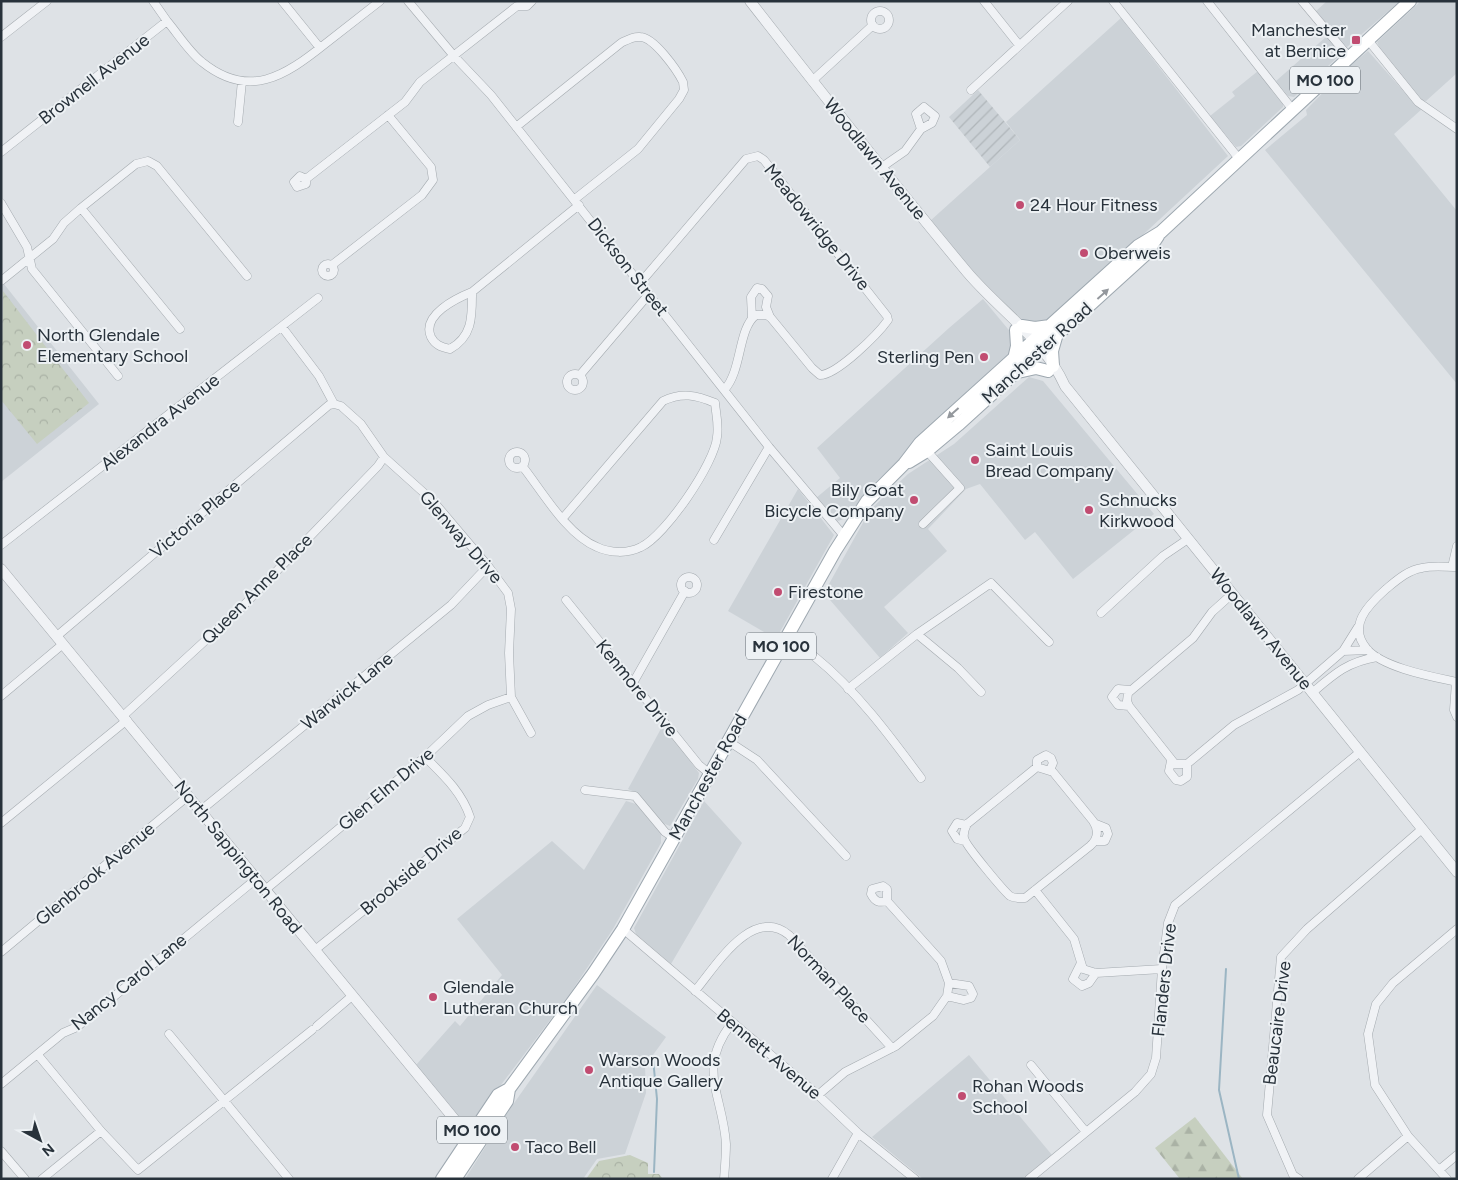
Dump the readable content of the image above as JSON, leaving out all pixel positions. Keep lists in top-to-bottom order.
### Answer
{
  "streets": {
    "main road": ["MO 100", "Manchester Road"],
    "street": [
      "Brownell Avenue",
      "Woodlawn Avenue",
      "Meadowridge Drive",
      "Dickson Street",
      "Alexandra Avenue",
      "Victoria Place",
      "Glenway Drive",
      "Queen Anne Place",
      "Kenmore Drive",
      "Warwick Lane",
      "Glen Elm Drive",
      "North Sappington Road",
      "Brookside Drive",
      "Glenbrook Avenue",
      "Norman Place",
      "Flanders Drive",
      "Nancy Carol Lane",
      "Beaucaire Drive",
      "Bennett Avenue"
    ]
  },
  "crossings": [
    ["Woodlawn Avenue", "Manchester Road"],
    ["Woodlawn Avenue", "Flanders Drive"],
    ["Woodlawn Avenue", "Beaucaire Drive"],
    ["Meadowridge Drive", "Dickson Street"],
    ["Dickson Street", "Manchester Road"],
    ["Manchester Road", "Kenmore Drive"],
    ["Manchester Road", "North Sappington Road"],
    ["Manchester Road", "Bennett Avenue"],
    ["Alexandra Avenue", "Glenway Drive"],
    ["Victoria Place", "Glenway Drive"],
    ["Victoria Place", "North Sappington Road"],
    ["Glenway Drive", "Queen Anne Place"],
    ["Glenway Drive", "Warwick Lane"],
    ["Glenway Drive", "Glen Elm Drive"],
    ["Queen Anne Place", "North Sappington Road"],
    ["Warwick Lane", "North Sappington Road"],
    ["Glen Elm Drive", "North Sappington Road"],
    ["Glen Elm Drive", "Brookside Drive"],
    ["North Sappington Road", "Brookside Drive"],
    ["North Sappington Road", "Glenbrook Avenue"],
    ["North Sappington Road", "Nancy Carol Lane"],
    ["Norman Place", "Bennett Avenue"]
  ],
  "places": {
    "transit": ["Manchester at Bernice"],
    "other": [
      "24 Hour Fitness",
      "Oberweis",
      "North Glendale Elementary School",
      "Sterling Pen",
      "Saint Louis Bread Company",
      "Bily Goat Bicycle Company",
      "Schnucks Kirkwood",
      "Firestone",
      "Glendale Lutheran Church",
      "Warson Woods Antique Gallery",
      "Rohan Woods School",
      "Taco Bell"
    ]
  },
  "north": "bottom right"
}
